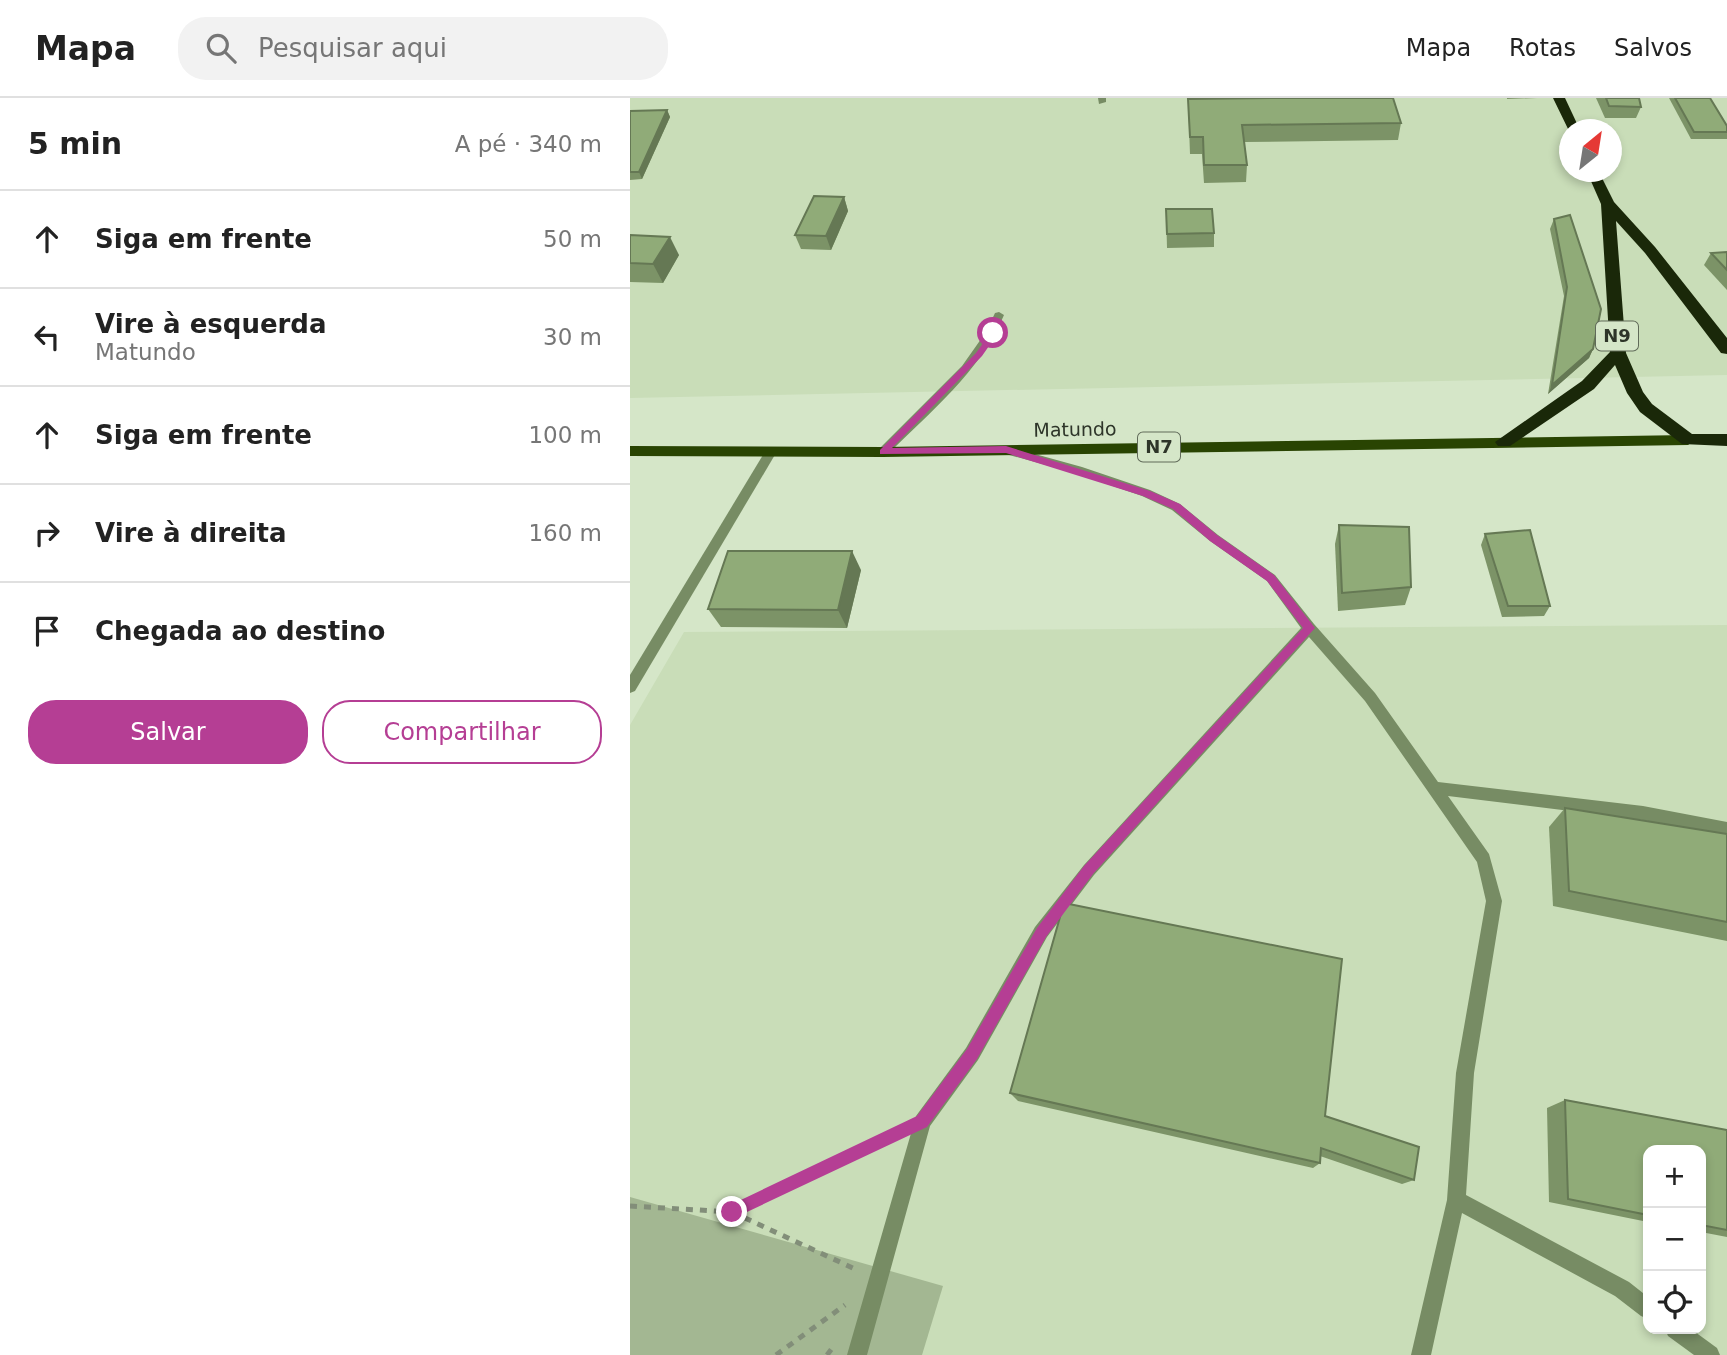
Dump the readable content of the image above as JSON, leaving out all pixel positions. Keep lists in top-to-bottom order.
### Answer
{
  "streets": {
    "highway": ["N9", "N7"],
    "main road": ["Matundo"]
  },
  "crossings": [
    ["N9", "Matundo"],
    ["N9", "N7"],
    ["Matundo", "N7"]
  ],
  "north": "top right",
  "page": {
    "header": "Mapa",
    "search": "Pesquisar aqui",
    "nav": ["Mapa", "Rotas", "Salvos"],
    "heading": ["5 min", "A pé · 340 m"],
    "list": [
      ["Siga em frente", "50 m"],
      ["Vire à esquerda", "Matundo", "30 m"],
      ["Siga em frente", "100 m"],
      ["Vire à direita", "160 m"],
      "Chegada ao destino"
    ],
    "buttons": ["Salvar", "Compartilhar"],
    "map_buttons": ["+", "−"]
  }
}
